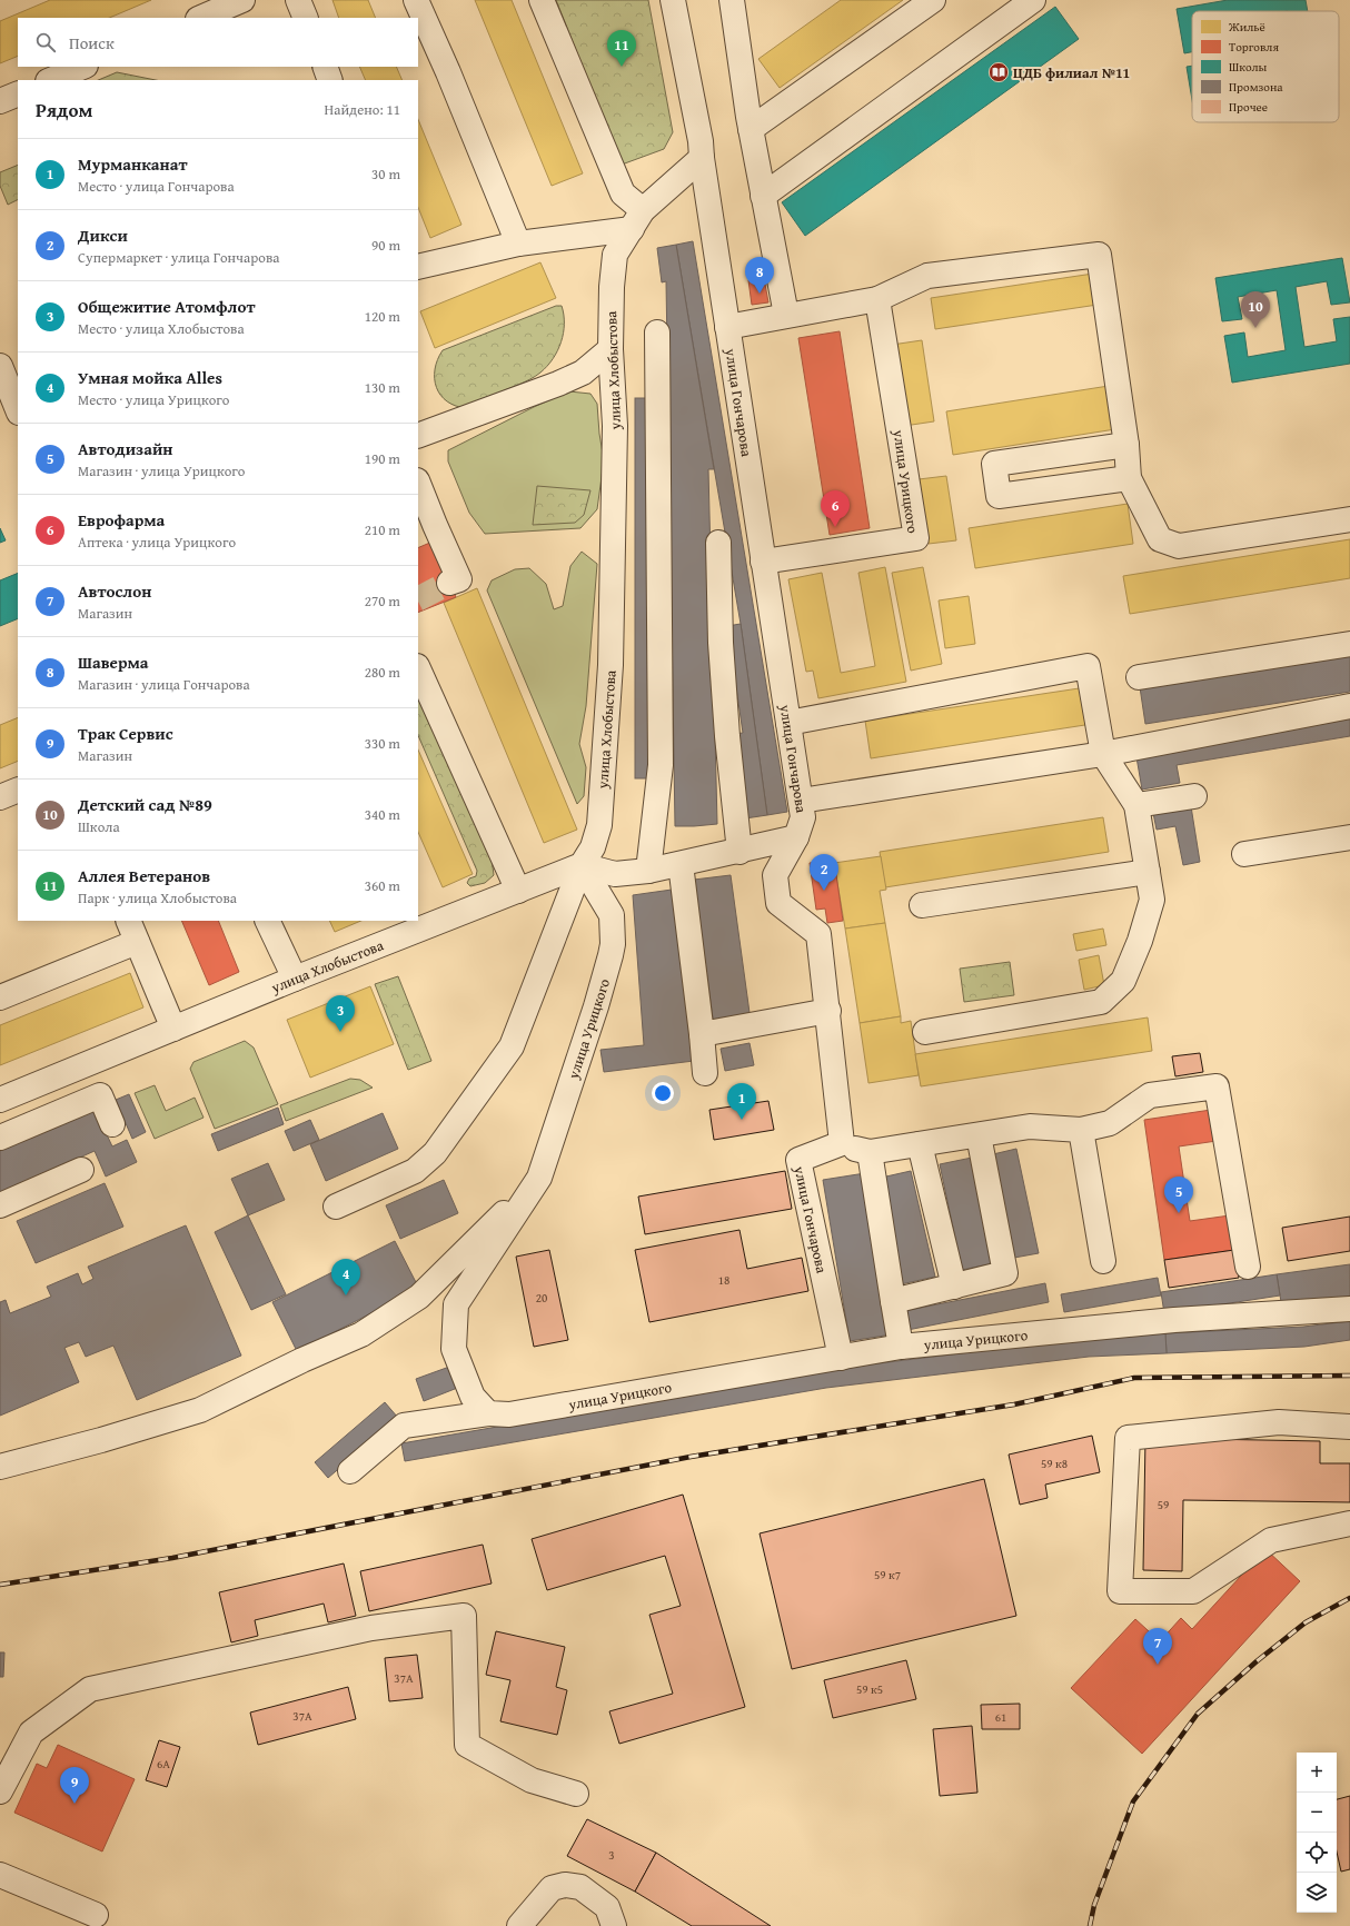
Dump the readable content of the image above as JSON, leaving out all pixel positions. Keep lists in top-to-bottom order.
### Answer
{
  "streets": {
    "street": ["улица Хлобыстова", "улица Гончарова", "улица Урицкого"]
  },
  "crossings": [
    ["улица Хлобыстова", "улица Гончарова"],
    ["улица Хлобыстова", "улица Урицкого"],
    ["улица Гончарова", "улица Урицкого"]
  ],
  "places": {
    "library": ["ЦДБ филиал №11"]
  },
  "house_numbers": [
    "18",
    "20",
    "59 к8",
    "59",
    "59 к7",
    "37А",
    "59 к5",
    "37А",
    "61",
    "6А",
    "3"
  ],
  "legend": [
    "Жильё",
    "Торговля",
    "Школы",
    "Промзона",
    "Прочее"
  ],
  "page": {
    "search": "Поиск",
    "pins": [
      "11",
      "8",
      "10",
      "6",
      "2",
      "3",
      "1",
      "5",
      "4",
      "7",
      "9"
    ],
    "heading": ["Рядом", "Найдено: 11"],
    "list": [
      {
        "mark": "1",
        "name": "Мурманканат",
        "note": "Место · улица Гончарова",
        "value": "30 m"
      },
      {
        "mark": "2",
        "name": "Дикси",
        "note": "Супермаркет · улица Гончарова",
        "value": "90 m"
      },
      {
        "mark": "3",
        "name": "Общежитие Атомфлот",
        "note": "Место · улица Хлобыстова",
        "value": "120 m"
      },
      {
        "mark": "4",
        "name": "Умная мойка Alles",
        "note": "Место · улица Урицкого",
        "value": "130 m"
      },
      {
        "mark": "5",
        "name": "Автодизайн",
        "note": "Магазин · улица Урицкого",
        "value": "190 m"
      },
      {
        "mark": "6",
        "name": "Еврофарма",
        "note": "Аптека · улица Урицкого",
        "value": "210 m"
      },
      {
        "mark": "7",
        "name": "Автослон",
        "note": "Магазин",
        "value": "270 m"
      },
      {
        "mark": "8",
        "name": "Шаверма",
        "note": "Магазин · улица Гончарова",
        "value": "280 m"
      },
      {
        "mark": "9",
        "name": "Трак Сервис",
        "note": "Магазин",
        "value": "330 m"
      },
      {
        "mark": "10",
        "name": "Детский сад №89",
        "note": "Школа",
        "value": "340 m"
      },
      {
        "mark": "11",
        "name": "Аллея Ветеранов",
        "note": "Парк · улица Хлобыстова",
        "value": "360 m"
      }
    ],
    "map_buttons": ["+", "−"]
  }
}
